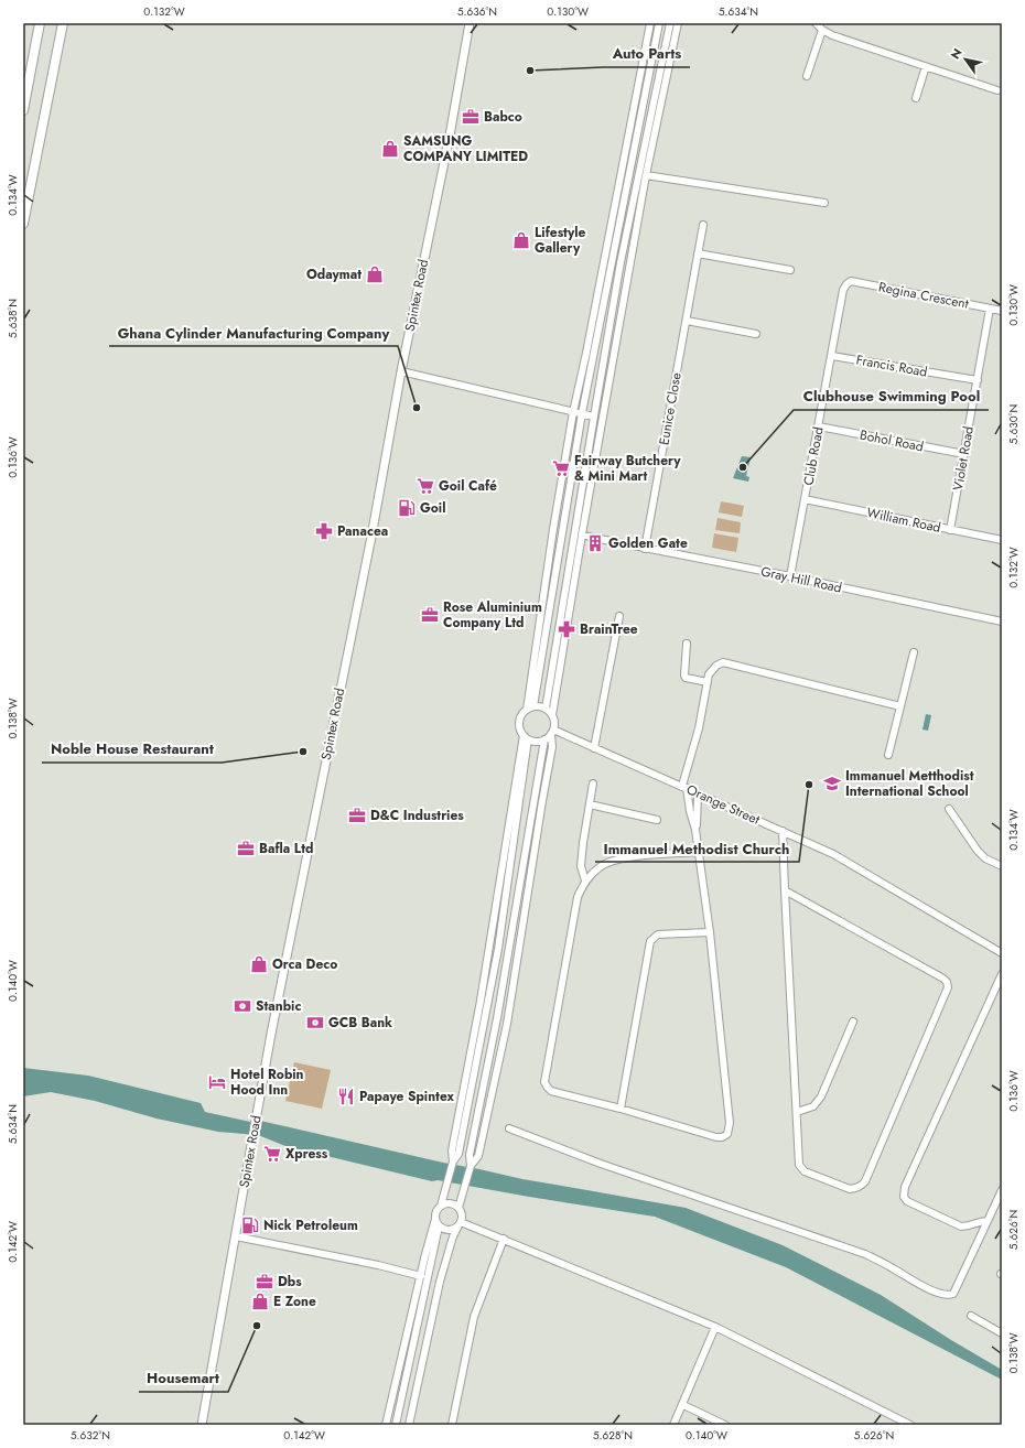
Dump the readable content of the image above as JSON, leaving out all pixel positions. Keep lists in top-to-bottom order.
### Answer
{
  "streets": {
    "main road": ["Spintex Road"],
    "street": [
      "Regina Crescent",
      "Francis Road",
      "Eunice Close",
      "Bohol Road",
      "Club Road",
      "Violet Road",
      "William Road",
      "Gray Hill Road",
      "Orange Street"
    ]
  },
  "crossings": [
    ["Regina Crescent", "Club Road"],
    ["Regina Crescent", "Violet Road"],
    ["Francis Road", "Club Road"],
    ["Francis Road", "Violet Road"],
    ["Eunice Close", "Gray Hill Road"],
    ["Bohol Road", "Club Road"],
    ["Bohol Road", "Violet Road"],
    ["Club Road", "William Road"],
    ["Club Road", "Gray Hill Road"],
    ["Violet Road", "William Road"]
  ],
  "places": {
    "other": [
      "Auto Parts",
      "Ghana Cylinder Manufacturing Company",
      "Clubhouse Swimming Pool",
      "Noble House Restaurant",
      "Immanuel Methodist Church",
      "Housemart"
    ],
    "office": [
      "Babco",
      "Rose Aluminium Company Ltd",
      "D&C Industries",
      "Bafla Ltd",
      "Dbs"
    ],
    "shop": [
      "SAMSUNG COMPANY LIMITED",
      "Lifestyle Gallery",
      "Odaymat",
      "Orca Deco",
      "E Zone"
    ],
    "supermarket": ["Fairway Butchery & Mini Mart", "Goil Café", "Xpress"],
    "fuel station": ["Goil", "Nick Petroleum"],
    "pharmacy": ["Panacea", "BrainTree"],
    "building": ["Golden Gate"],
    "school or university": ["Immanuel Metthodist International School"],
    "bank": ["Stanbic", "GCB Bank"],
    "hotel": ["Hotel Robin Hood Inn"],
    "restaurant": ["Papaye Spintex"]
  },
  "north": "top left",
  "coordinates": [
    "0.132°W",
    "5.636°N",
    "0.130°W",
    "5.634°N",
    "0.134°W",
    "5.638°N",
    "5.630°N",
    "0.136°W",
    "0.138°W",
    "0.140°W",
    "5.626°N",
    "0.142°W",
    "5.632°N",
    "5.628°N"
  ]
}
